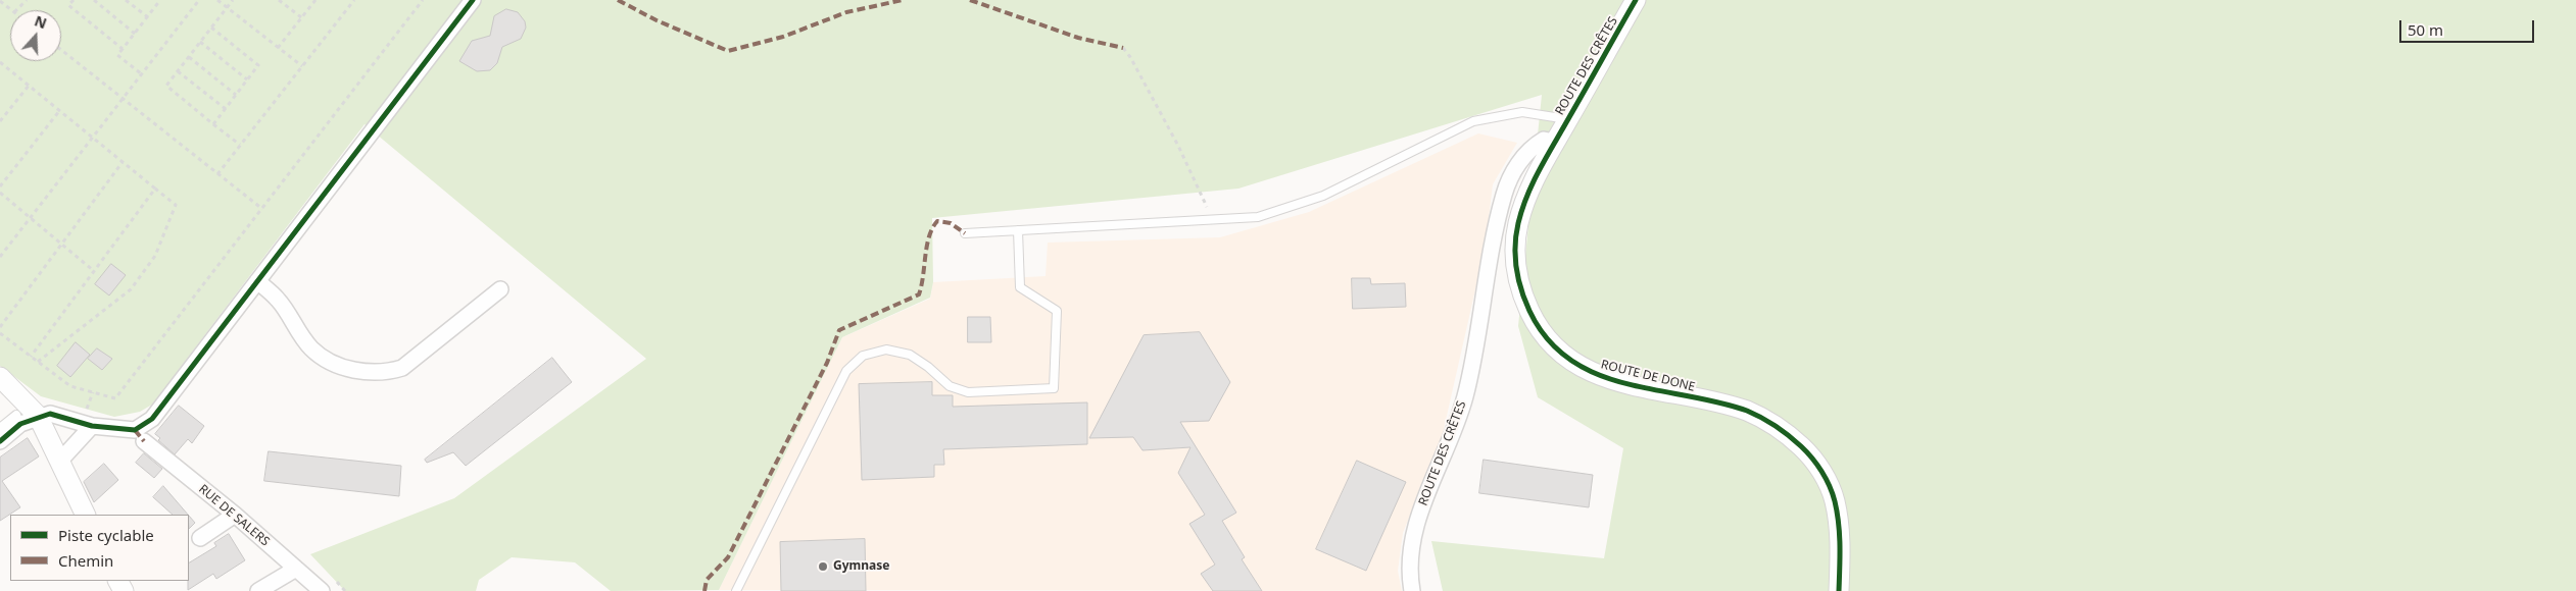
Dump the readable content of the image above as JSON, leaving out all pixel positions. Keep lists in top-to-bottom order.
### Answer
{
  "streets": {
    "street": ["ROUTE DES CRÊTES", "ROUTE DE DONE", "RUE DE SALERS"]
  },
  "crossings": [
    ["ROUTE DES CRÊTES", "ROUTE DE DONE"]
  ],
  "places": ["Gymnase"],
  "legend": ["Piste cyclable", "Chemin"],
  "scale_bar": "50 m",
  "north": "top"
}
